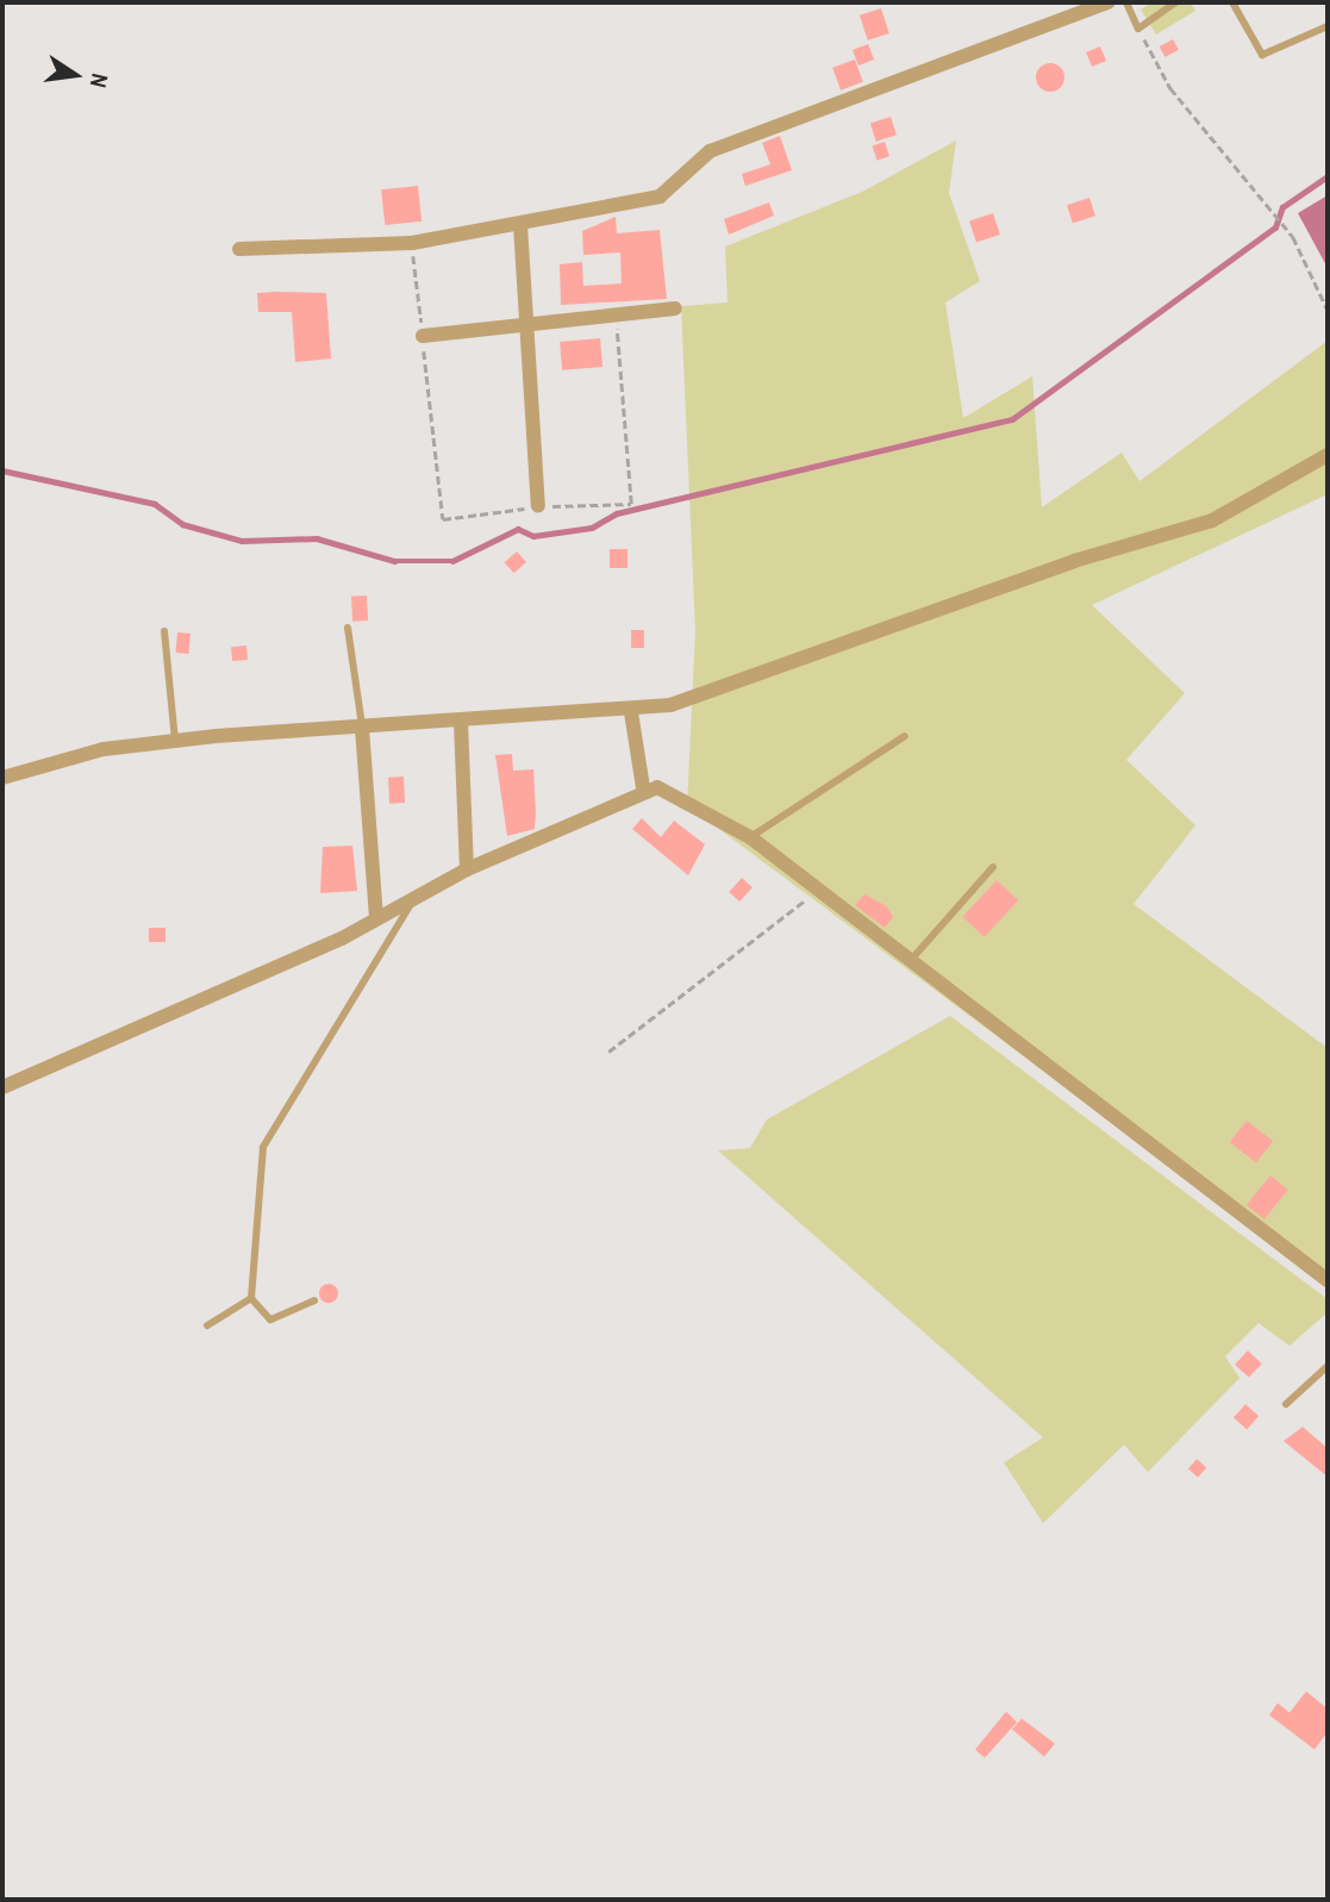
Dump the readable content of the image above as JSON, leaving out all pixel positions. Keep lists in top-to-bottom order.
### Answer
{
  "north": "right"
}
